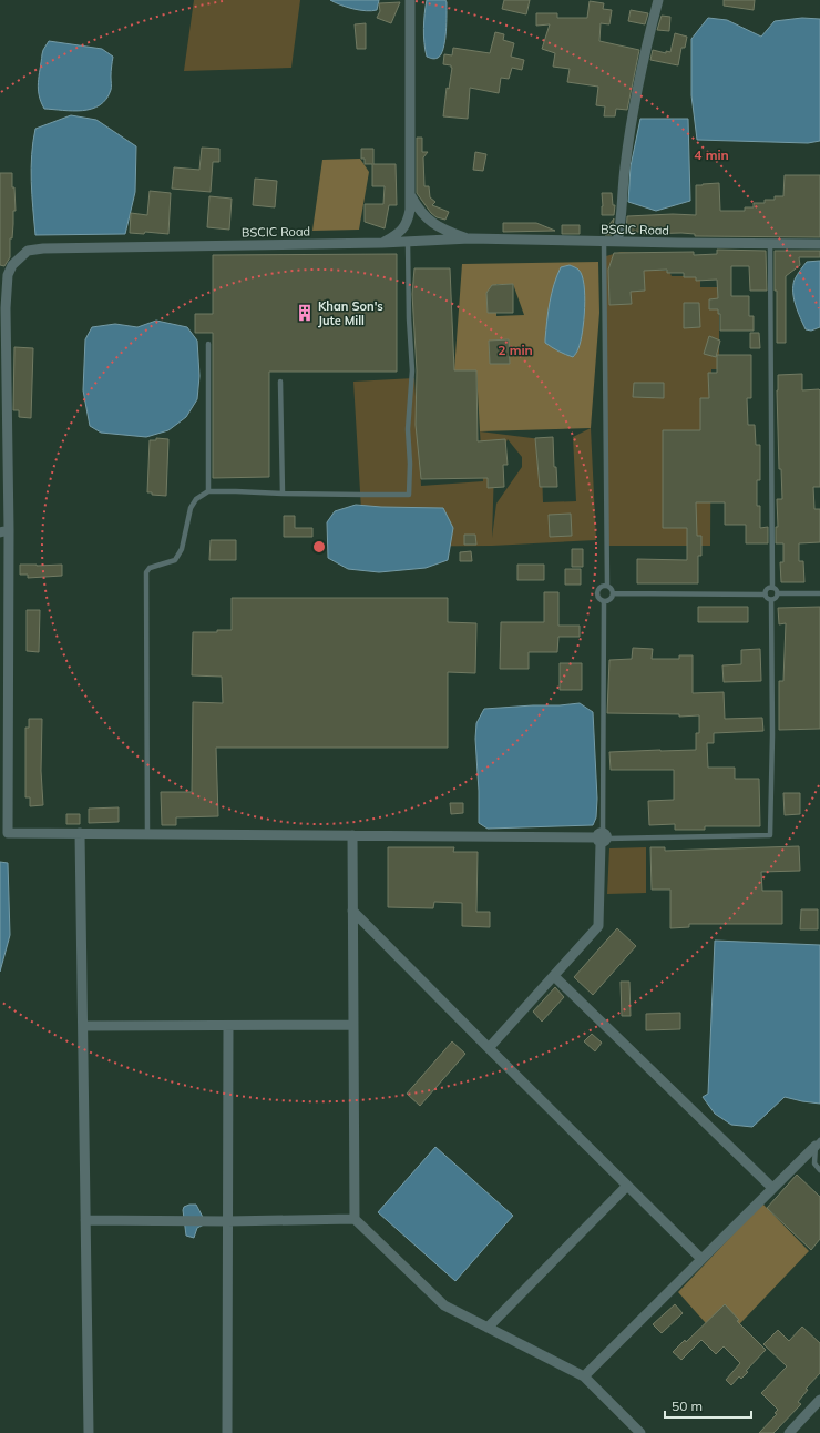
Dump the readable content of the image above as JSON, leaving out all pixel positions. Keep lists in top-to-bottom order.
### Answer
{
  "streets": {
    "street": ["BSCIC Road"]
  },
  "places": {
    "building": ["Khan Son's Jute Mill"]
  },
  "scale_bar": "50 m",
  "rings": ["4 min", "2 min"]
}
